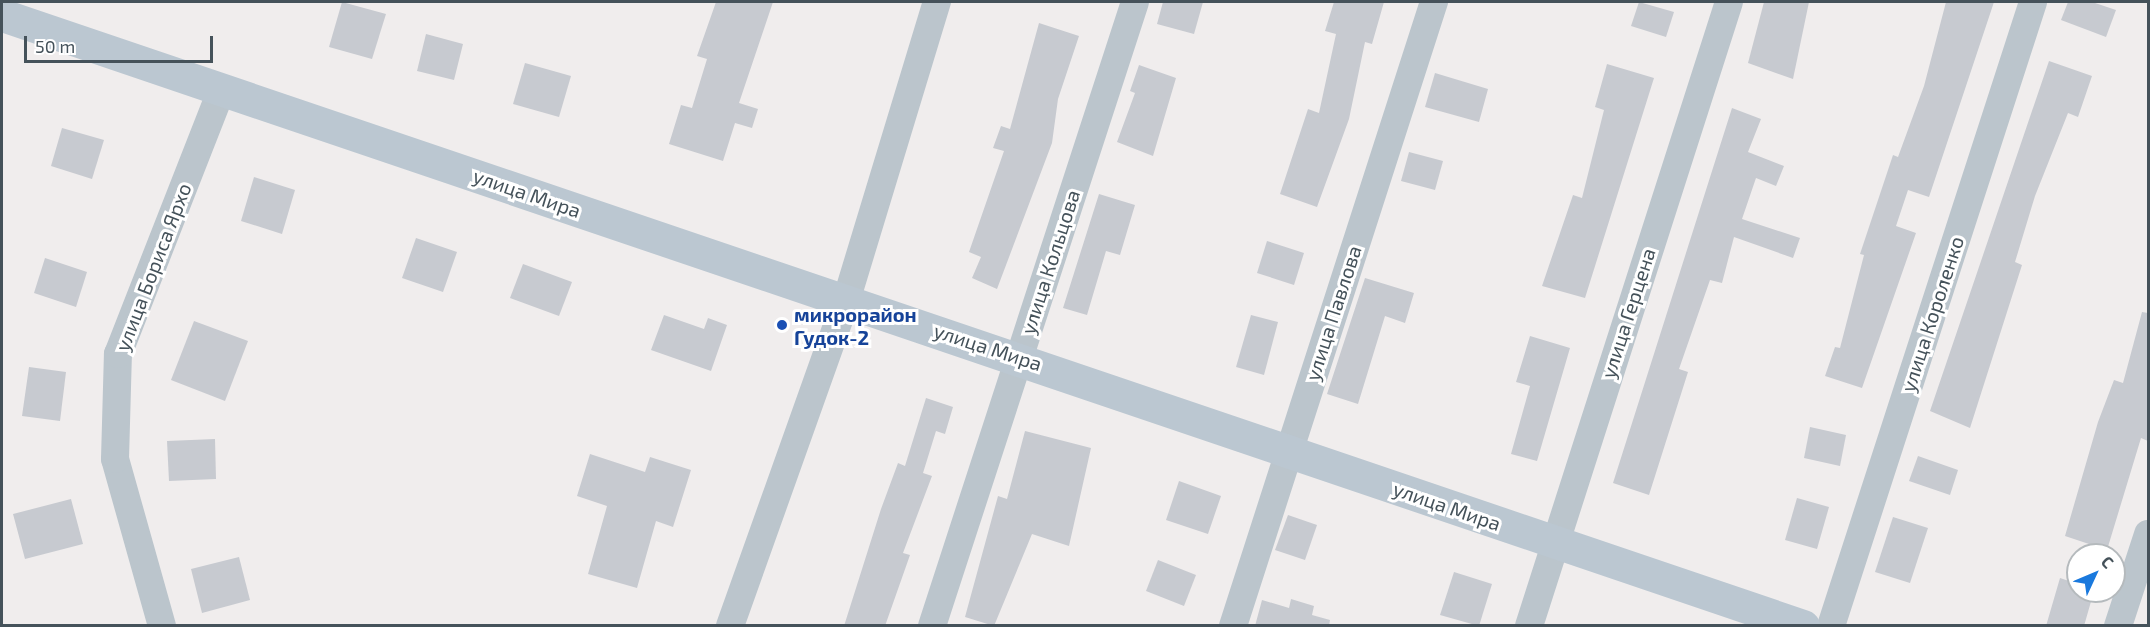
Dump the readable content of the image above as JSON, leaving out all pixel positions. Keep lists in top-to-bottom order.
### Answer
{
  "streets": {
    "main road": ["улица Мира"],
    "street": [
      "улица Кольцова",
      "улица Бориса Ярхо",
      "улица Павлова",
      "улица Герцена",
      "улица Короленко"
    ]
  },
  "crossings": [
    ["улица Мира", "улица Кольцова"],
    ["улица Мира", "улица Бориса Ярхо"],
    ["улица Мира", "улица Павлова"],
    ["улица Мира", "улица Герцена"]
  ],
  "places": ["микрорайон Гудок-2"],
  "scale_bar": "50 m",
  "north": "top right"
}
